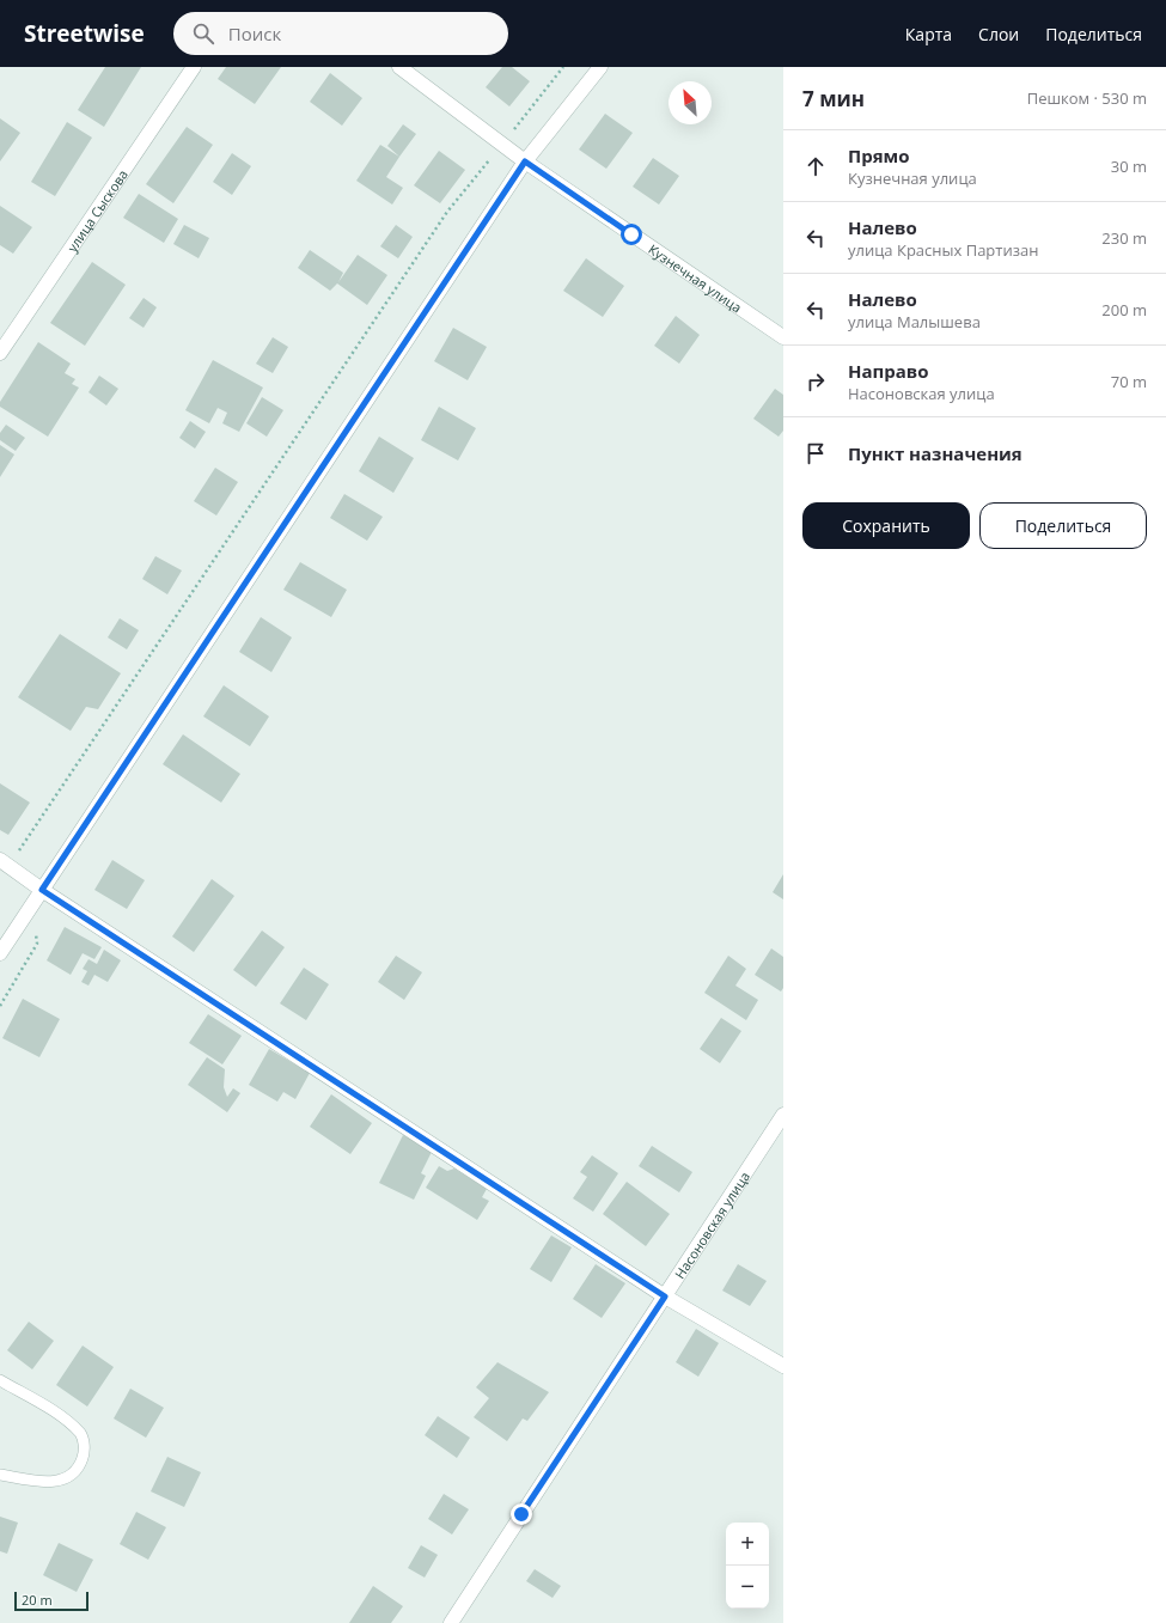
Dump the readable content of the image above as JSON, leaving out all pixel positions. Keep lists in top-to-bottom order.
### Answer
{
  "streets": {
    "street": ["улица Сыскова", "Кузнечная улица", "Насоновская улица"]
  },
  "scale_bar": "20 m",
  "north": "top left",
  "page": {
    "header": "Streetwise",
    "search": "Поиск",
    "nav": ["Карта", "Слои", "Поделиться"],
    "heading": ["7 мин", "Пешком · 530 m"],
    "list": [
      ["Прямо", "Кузнечная улица", "30 m"],
      ["Налево", "улица Красных Партизан", "230 m"],
      ["Налево", "улица Малышева", "200 m"],
      ["Направо", "Насоновская улица", "70 m"],
      "Пункт назначения"
    ],
    "buttons": ["Сохранить", "Поделиться"],
    "map_buttons": ["+", "−"],
    "scale": "20 m"
  }
}
